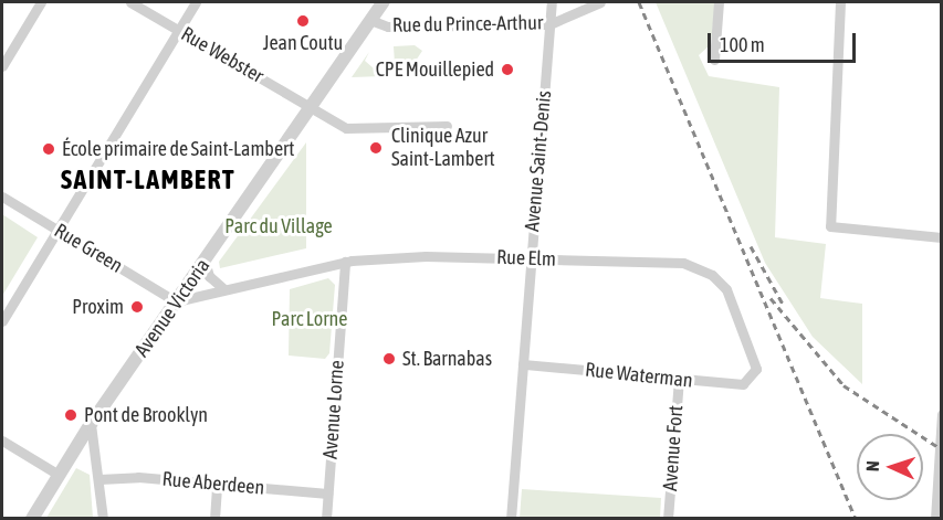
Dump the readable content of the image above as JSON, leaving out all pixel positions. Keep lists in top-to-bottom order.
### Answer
{
  "streets": {
    "street": [
      "Rue du Prince-Arthur",
      "Rue Webster",
      "Avenue Saint-Denis",
      "Rue Green",
      "Rue Elm",
      "Avenue Victoria",
      "Rue Waterman",
      "Avenue Lorne",
      "Avenue Fort",
      "Rue Aberdeen"
    ]
  },
  "crossings": [
    ["Rue du Prince-Arthur", "Avenue Saint-Denis"],
    ["Rue du Prince-Arthur", "Avenue Victoria"],
    ["Rue Webster", "Avenue Victoria"],
    ["Avenue Saint-Denis", "Rue Elm"],
    ["Avenue Saint-Denis", "Rue Waterman"],
    ["Rue Green", "Rue Elm"],
    ["Rue Green", "Avenue Victoria"],
    ["Rue Elm", "Avenue Victoria"],
    ["Rue Elm", "Rue Waterman"],
    ["Rue Elm", "Avenue Lorne"],
    ["Rue Waterman", "Avenue Fort"],
    ["Avenue Lorne", "Rue Aberdeen"]
  ],
  "districts": ["SAINT-LAMBERT"],
  "parks": ["Parc du Village", "Parc Lorne"],
  "places": [
    "Jean Coutu",
    "CPE Mouillepied",
    "Clinique Azur Saint-Lambert",
    "École primaire de Saint-Lambert",
    "Proxim",
    "St. Barnabas",
    "Pont de Brooklyn"
  ],
  "scale_bar": "100 m",
  "north": "left"
}
